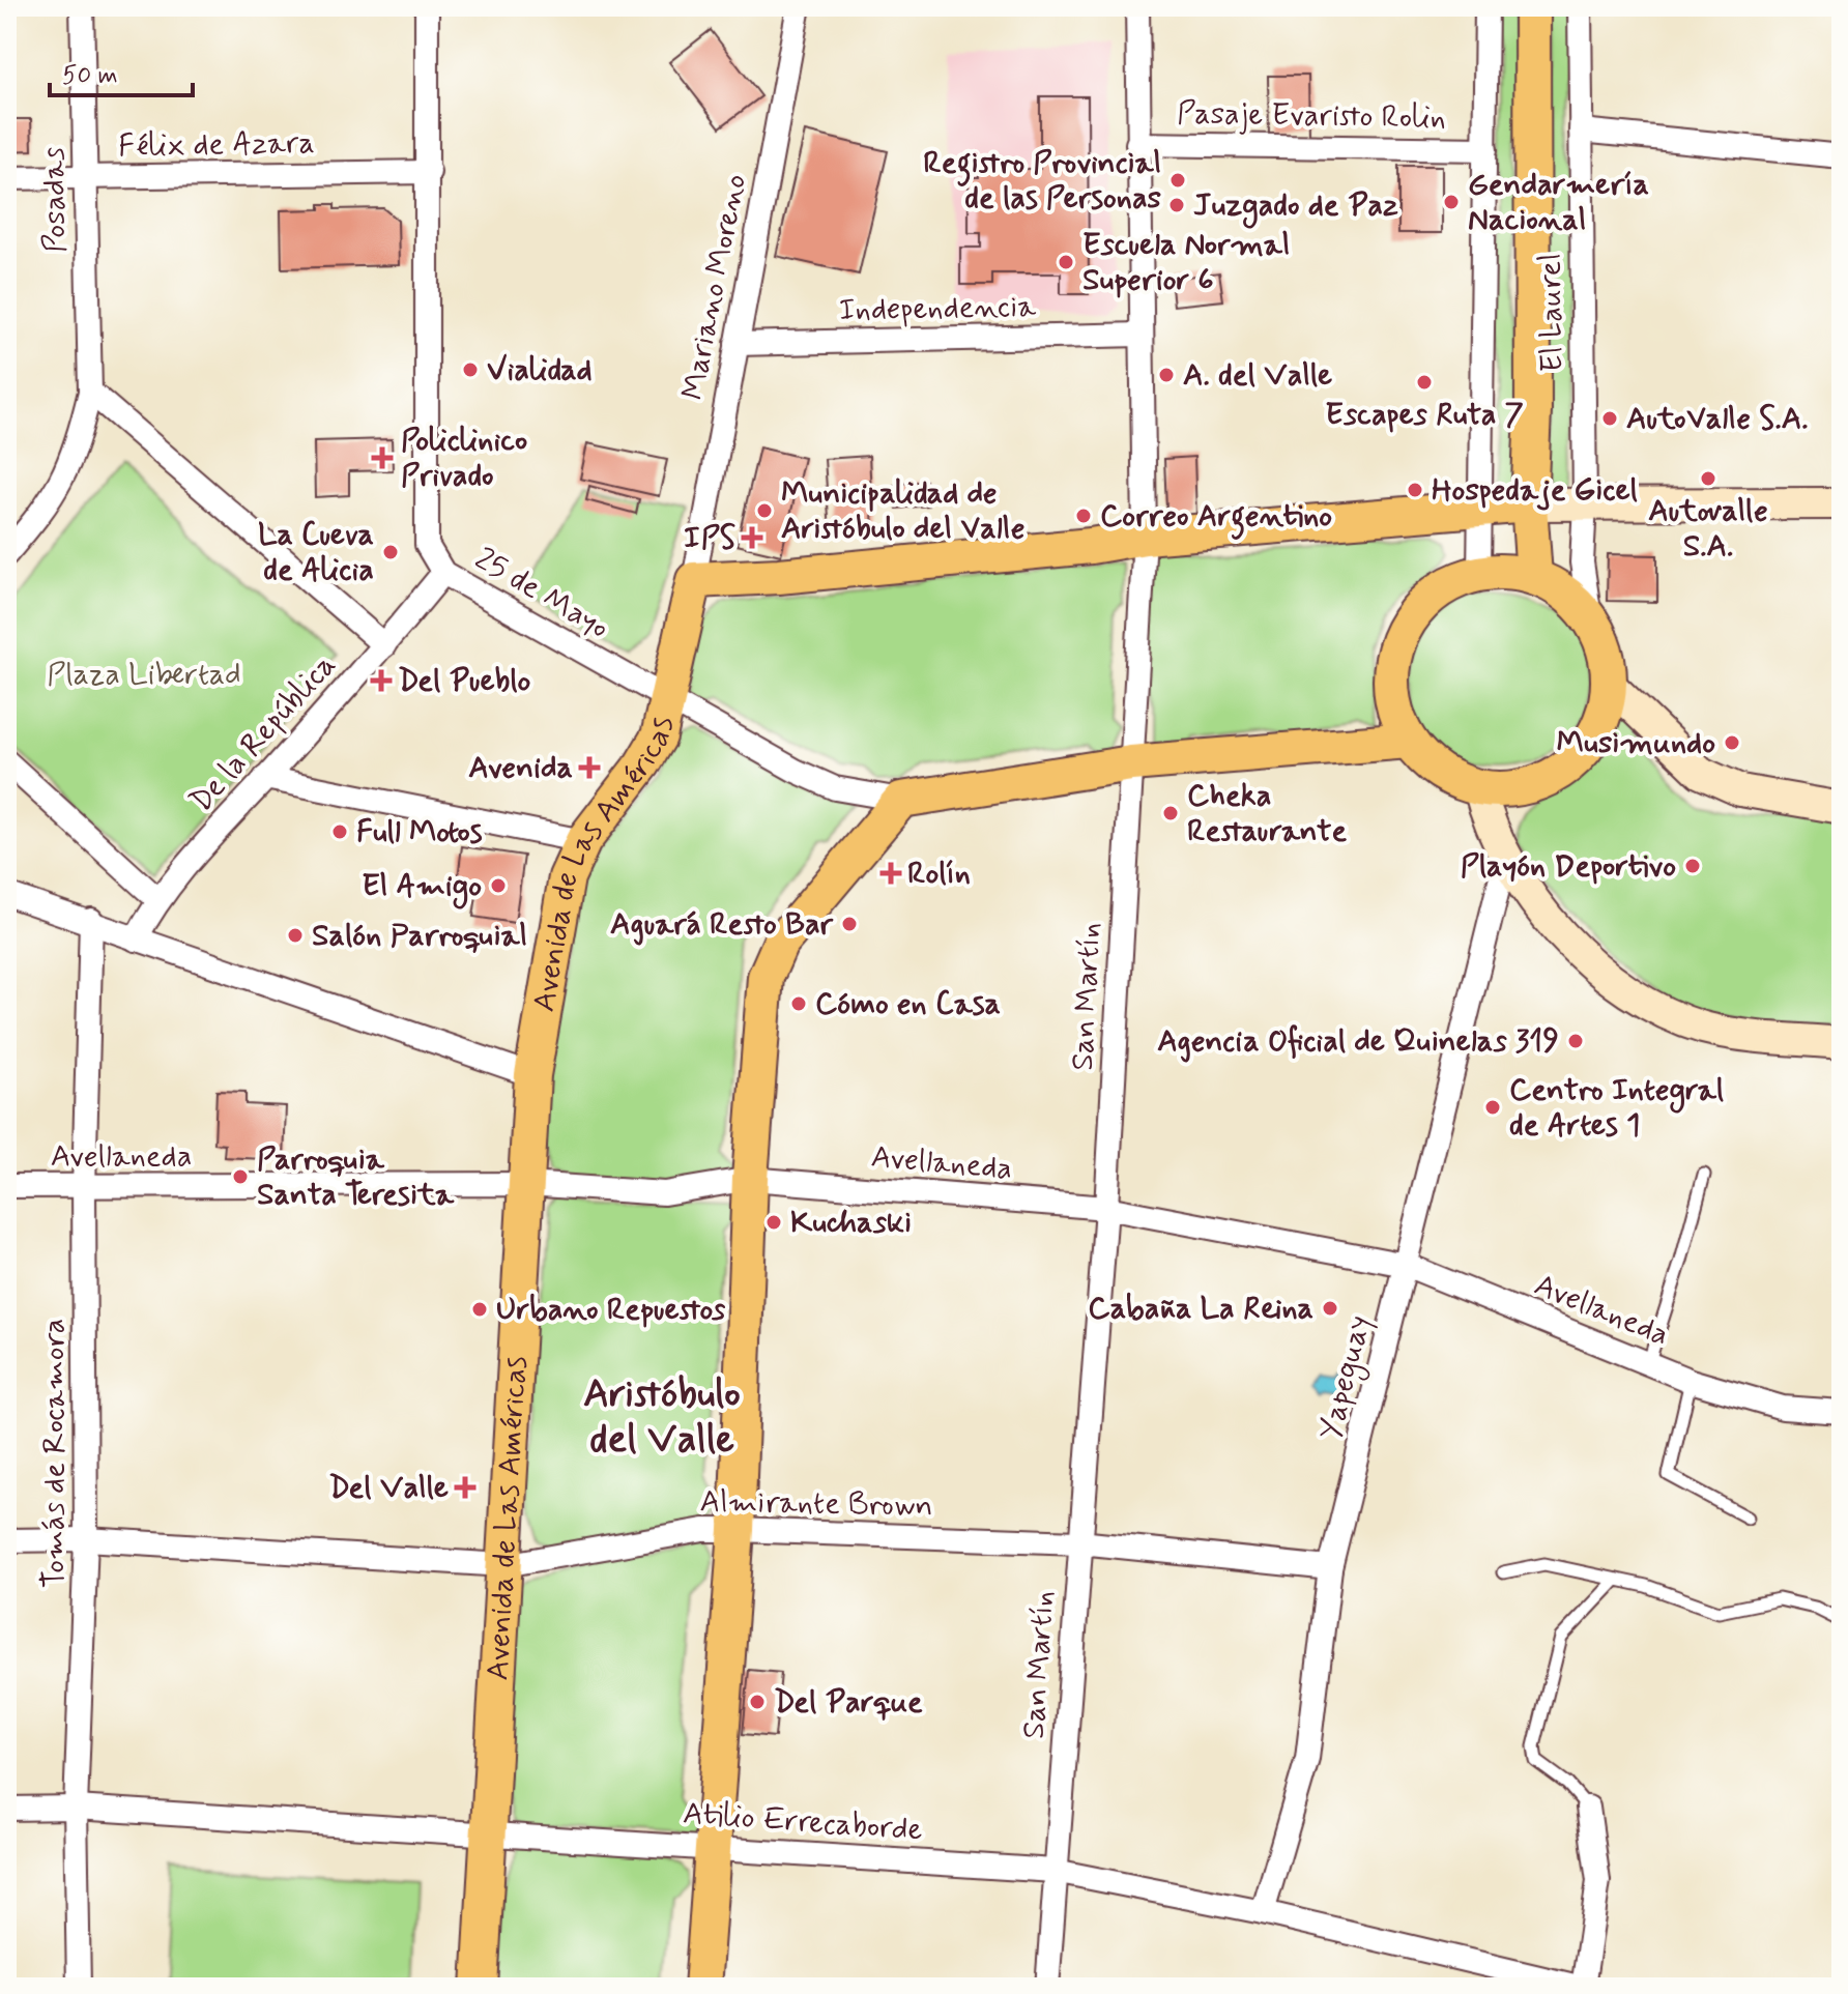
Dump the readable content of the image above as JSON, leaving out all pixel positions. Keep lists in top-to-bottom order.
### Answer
{
  "streets": {
    "main road": ["Avenida de Las Américas"],
    "street": [
      "Pasaje Evaristo Rolin",
      "Félix de Azara",
      "Posadas",
      "Mariano Moreno",
      "Independencia",
      "El Laurel",
      "25 de Mayo",
      "De la República",
      "San Martín",
      "Avellaneda",
      "Yapeguay",
      "Tomás de Rocamora",
      "Almirante Brown",
      "Atilio Errecaborde"
    ]
  },
  "crossings": [
    ["Pasaje Evaristo Rolin", "San Martín"],
    ["Félix de Azara", "Posadas"],
    ["Félix de Azara", "25 de Mayo"],
    ["Mariano Moreno", "Independencia"],
    ["Mariano Moreno", "Avenida de Las Américas"],
    ["Independencia", "San Martín"],
    ["25 de Mayo", "De la República"],
    ["25 de Mayo", "Avenida de Las Américas"],
    ["Avenida de Las Américas", "Avellaneda"],
    ["Avenida de Las Américas", "Almirante Brown"],
    ["Avenida de Las Américas", "Atilio Errecaborde"],
    ["San Martín", "Avellaneda"],
    ["San Martín", "Almirante Brown"],
    ["San Martín", "Atilio Errecaborde"],
    ["Avellaneda", "Yapeguay"],
    ["Avellaneda", "Tomás de Rocamora"],
    ["Yapeguay", "Almirante Brown"],
    ["Yapeguay", "Atilio Errecaborde"],
    ["Tomás de Rocamora", "Almirante Brown"],
    ["Tomás de Rocamora", "Atilio Errecaborde"]
  ],
  "districts": ["Aristóbulo del Valle"],
  "parks": ["Plaza Libertad"],
  "places": {
    "other": [
      "Registro Provincial de las Personas",
      "Gendarmería Nacional",
      "Juzgado de Paz",
      "Escuela Normal Superior 6",
      "Vialidad",
      "A. del Valle",
      "Escapes Ruta 7",
      "AutoValle S.A.",
      "Autovalle S.A.",
      "Hospedaje Gicel",
      "Municipalidad de Aristóbulo del Valle",
      "Correo Argentino",
      "La Cueva de Alicia",
      "Musimundo",
      "Cheka Restaurante",
      "Full Motos",
      "Playón Deportivo",
      "El Amigo",
      "Aguará Resto Bar",
      "Salón Parroquial",
      "Cómo en Casa",
      "Agencia Oficial de Quinelas 319",
      "Centro Integral de Artes 1",
      "Parroquia Santa Teresita",
      "Kuchaski",
      "Cabaña La Reina",
      "Urbano Repuestos",
      "Del Parque"
    ],
    "health": [
      "Policlinico Privado",
      "IPS",
      "Del Pueblo",
      "Avenida",
      "Rolín",
      "Del Valle"
    ]
  },
  "scale_bar": "50 m"
}
